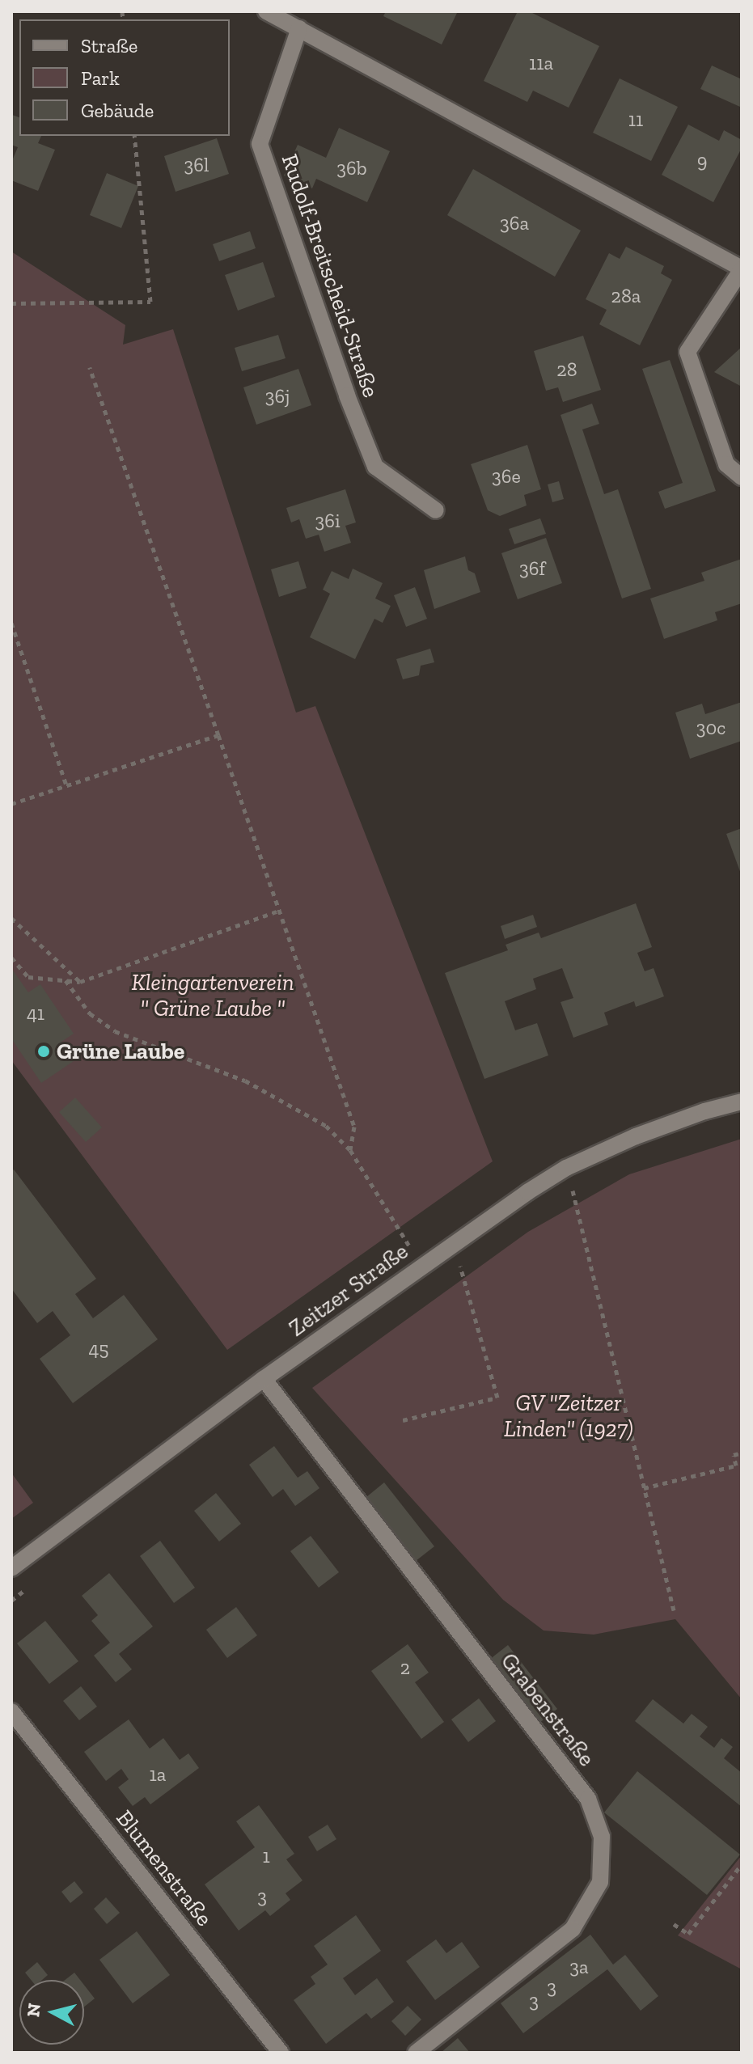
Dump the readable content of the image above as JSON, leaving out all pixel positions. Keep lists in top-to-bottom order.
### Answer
{
  "streets": {
    "street": [
      "Rudolf-Breitscheid-Straße",
      "Zeitzer Straße",
      "Grabenstraße",
      "Blumenstraße"
    ]
  },
  "crossings": [
    ["Zeitzer Straße", "Grabenstraße"]
  ],
  "parks": ["Kleingartenverein \" Grüne Laube \"", "GV \"Zeitzer Linden\" (1927)"],
  "places": ["Grüne Laube"],
  "house_numbers": [
    "11a",
    "11",
    "9",
    "36l",
    "36b",
    "36a",
    "28a",
    "28",
    "36j",
    "36e",
    "36i",
    "36f",
    "30c",
    "41",
    "45",
    "2",
    "1a",
    "1",
    "3",
    "3a",
    "3",
    "3"
  ],
  "legend": ["Straße", "Park", "Gebäude"],
  "north": "left"
}
